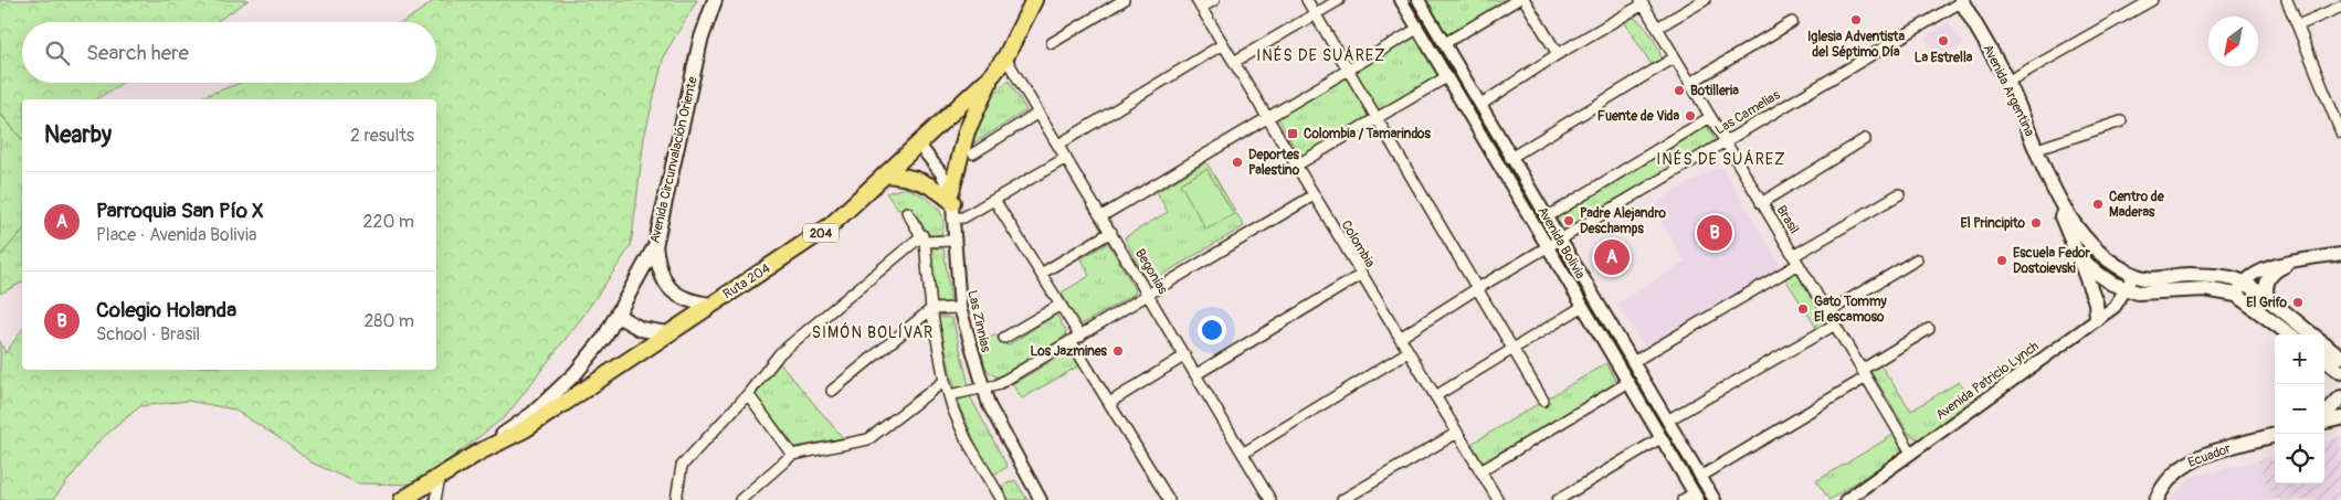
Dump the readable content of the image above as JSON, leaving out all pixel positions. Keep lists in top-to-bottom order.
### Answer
{
  "streets": {
    "main road": [
      "Avenida Argentina",
      "Avenida Circunvalación Oriente",
      "204",
      "Ruta 204",
      "Ecuador"
    ],
    "street": [
      "Las Camelias",
      "Brasil",
      "Avenida Bolivia",
      "Colombia",
      "Begonias",
      "Las Zinnias",
      "Avenida Patricio Lynch"
    ]
  },
  "crossings": [
    ["Avenida Argentina", "Las Camelias"],
    ["Avenida Argentina", "Avenida Patricio Lynch"],
    ["Las Camelias", "Brasil"],
    ["Las Camelias", "Avenida Bolivia"],
    ["Avenida Circunvalación Oriente", "Ruta 204"],
    ["Brasil", "Avenida Patricio Lynch"],
    ["Begonias", "Ruta 204"]
  ],
  "districts": ["INÉS DE SUÁREZ", "INÉS DE SUÁREZ", "SIMÓN BOLÍVAR"],
  "places": {
    "other": [
      "Iglesia Adventista del Séptimo Día",
      "La Estrella",
      "Botilleria",
      "Fuente de Vida",
      "Deportes Palestino",
      "Centro de Maderas",
      "Padre Alejandro Deschamps",
      "El Principito",
      "Escuela Fedor Dostoievski",
      "El Grifo",
      "Gato Tommy El escamoso",
      "Los Jazmines"
    ],
    "transit": ["Colombia / Tamarindos"]
  },
  "north": "bottom left",
  "page": {
    "search": "Search here",
    "heading": ["Nearby", "2 results"],
    "list": [
      {
        "mark": "A",
        "name": "Parroquia San Pío X",
        "note": "Place · Avenida Bolivia",
        "value": "220 m"
      },
      {
        "mark": "B",
        "name": "Colegio Holanda",
        "note": "School · Brasil",
        "value": "280 m"
      }
    ],
    "pins": ["B", "A"],
    "map_buttons": ["+", "−"]
  }
}
